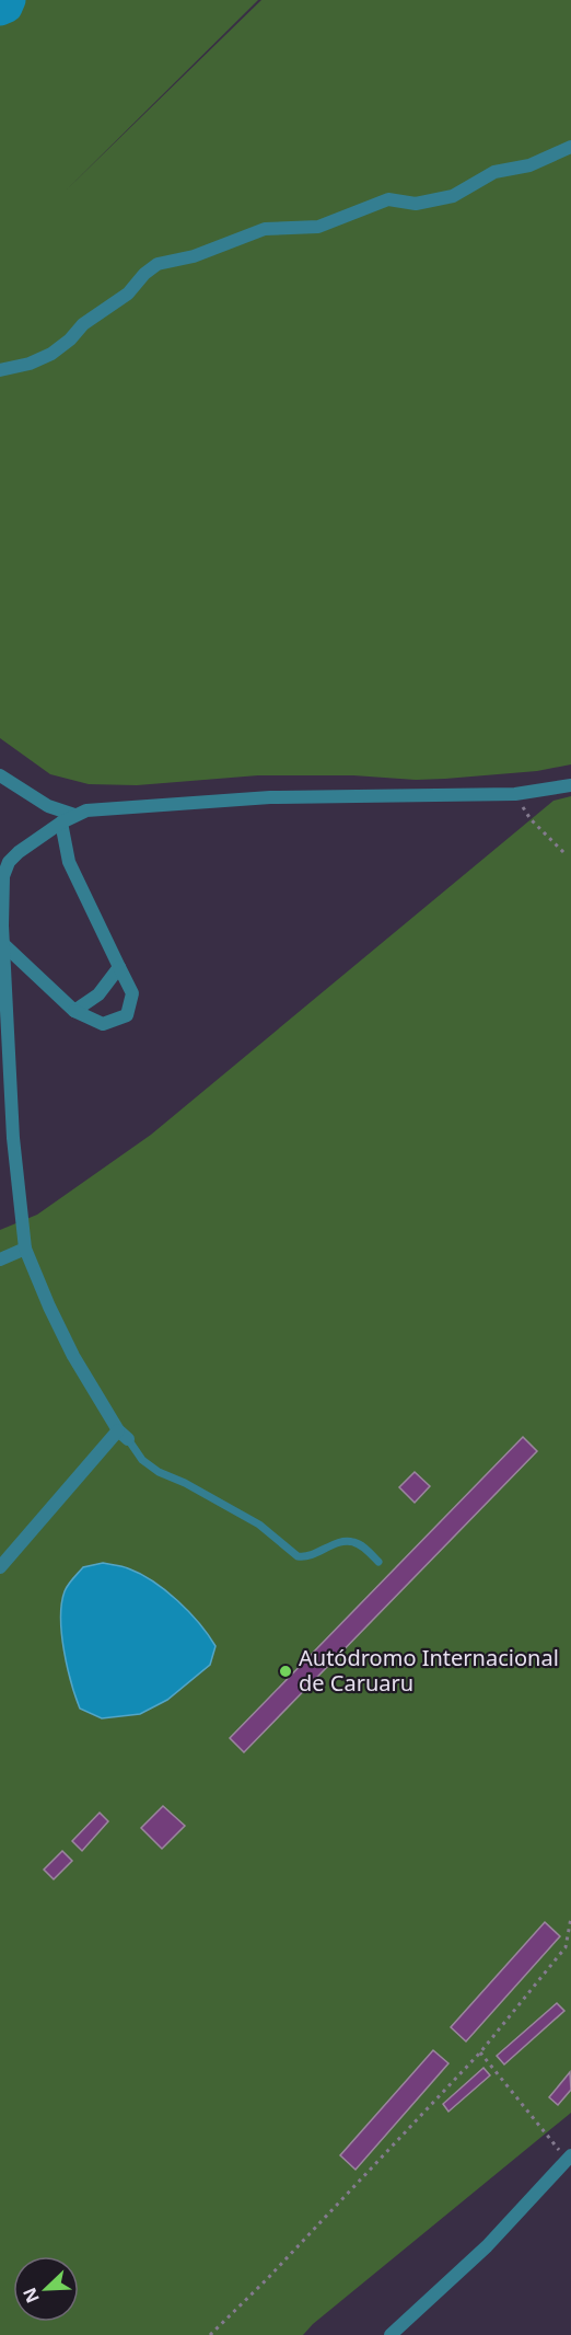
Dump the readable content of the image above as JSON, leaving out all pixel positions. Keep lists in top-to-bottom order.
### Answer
{
  "places": ["Autódromo Internacional de Caruaru"],
  "north": "bottom left"
}
